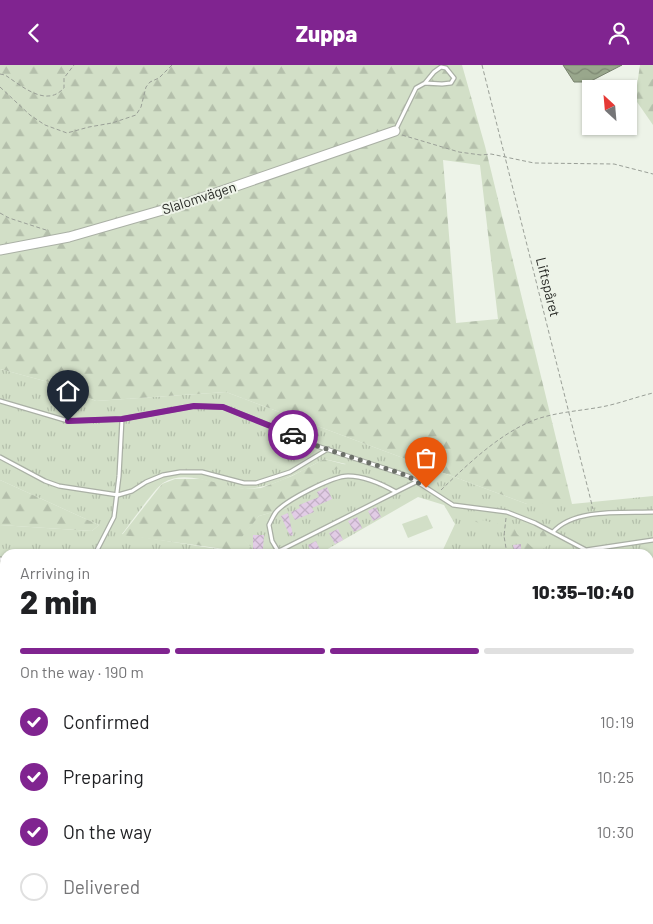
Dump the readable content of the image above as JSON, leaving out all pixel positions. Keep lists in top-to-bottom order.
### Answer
{
  "streets": {
    "street": ["Slalomvägen"],
    "path": ["Liftspåret"]
  },
  "north": "top left",
  "page": {
    "header": "Zuppa",
    "heading": ["2 min", "Arriving in", "10:35–10:40"],
    "bar": "On the way · 190 m",
    "list": [
      ["Confirmed", "10:19"],
      ["Preparing", "10:25"],
      ["On the way", "10:30"],
      "Delivered"
    ]
  }
}
